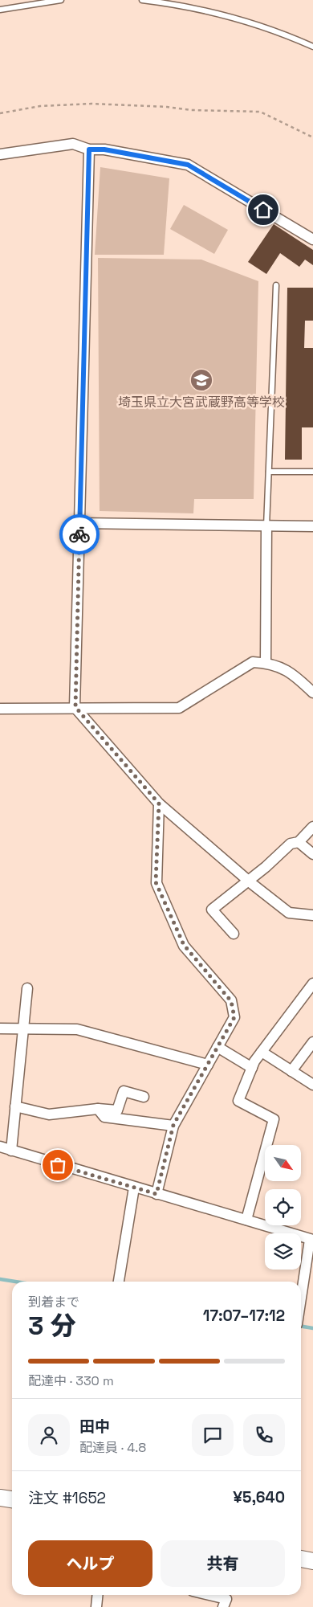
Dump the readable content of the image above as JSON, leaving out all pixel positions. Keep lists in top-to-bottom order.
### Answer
{
  "places": {
    "school or university": ["埼玉県立大宮武蔵野高等学校"]
  },
  "north": "bottom right",
  "page": {
    "heading": ["3 分", "到着まで", "17:07–17:12"],
    "panel": [
      "田中",
      "配達員 · 4.8",
      "注文 #1652",
      "¥5,640"
    ],
    "bar": "配達中 · 330 m",
    "buttons": ["ヘルプ", "共有"]
  }
}
